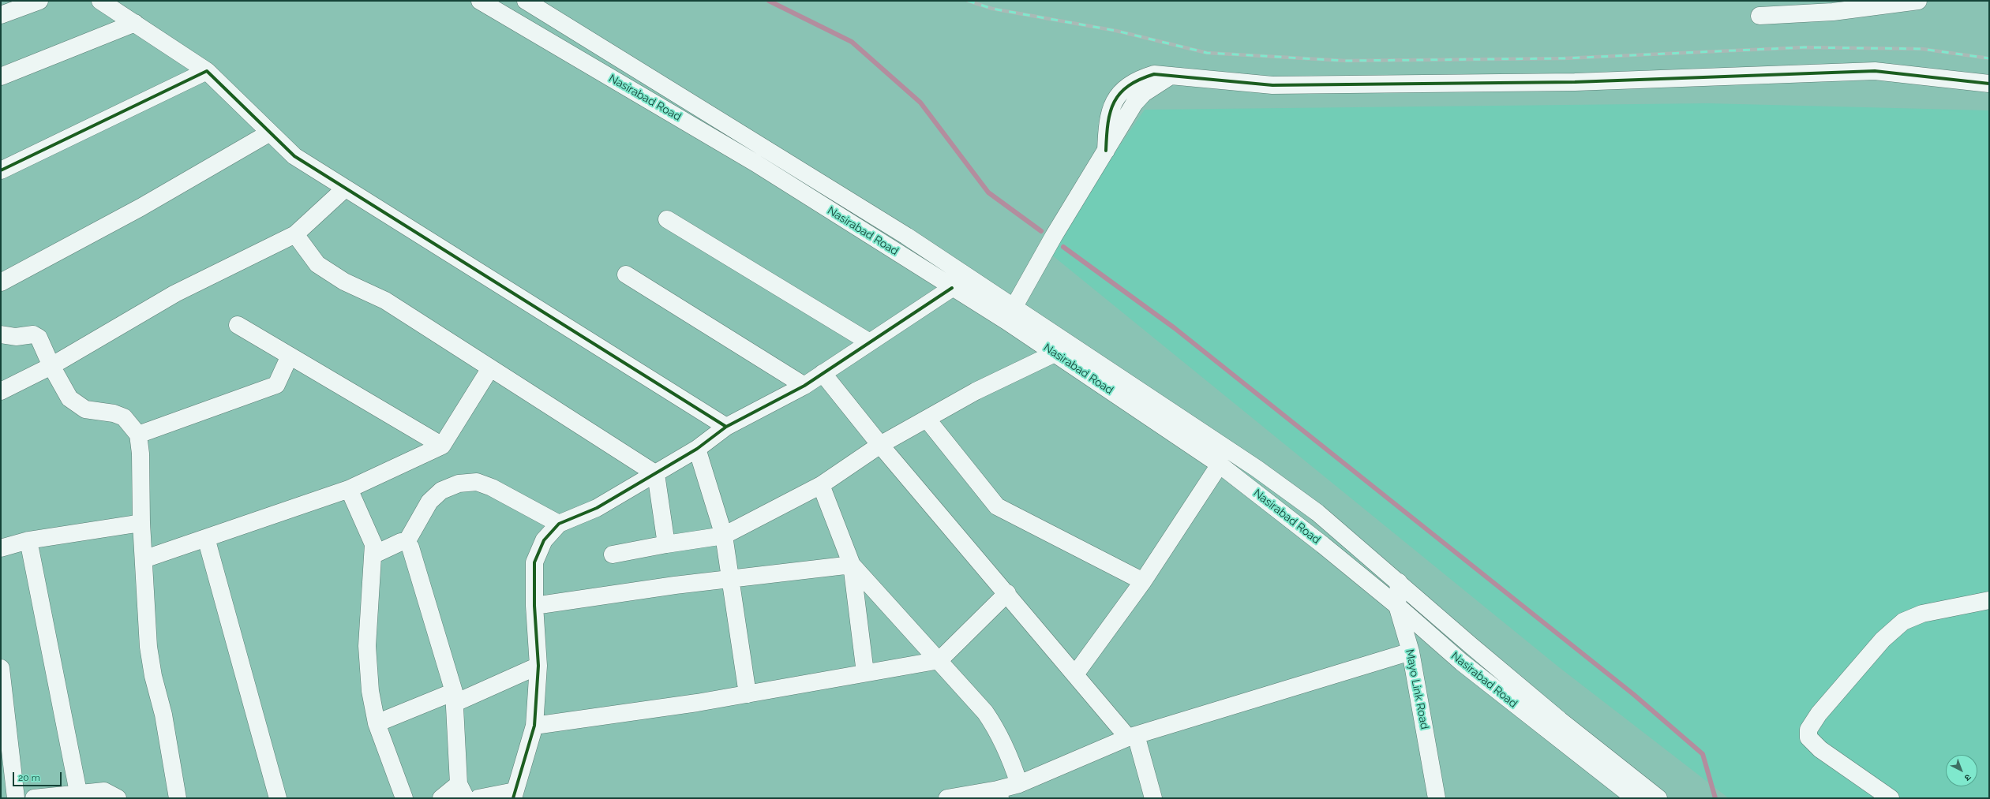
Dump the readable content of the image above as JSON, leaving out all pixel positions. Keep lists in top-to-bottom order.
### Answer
{
  "streets": {
    "main road": ["Nasirabad Road", "Mayo Link Road"]
  },
  "crossings": [
    ["Nasirabad Road", "Mayo Link Road"]
  ],
  "scale_bar": "20 m",
  "north": "bottom right"
}
